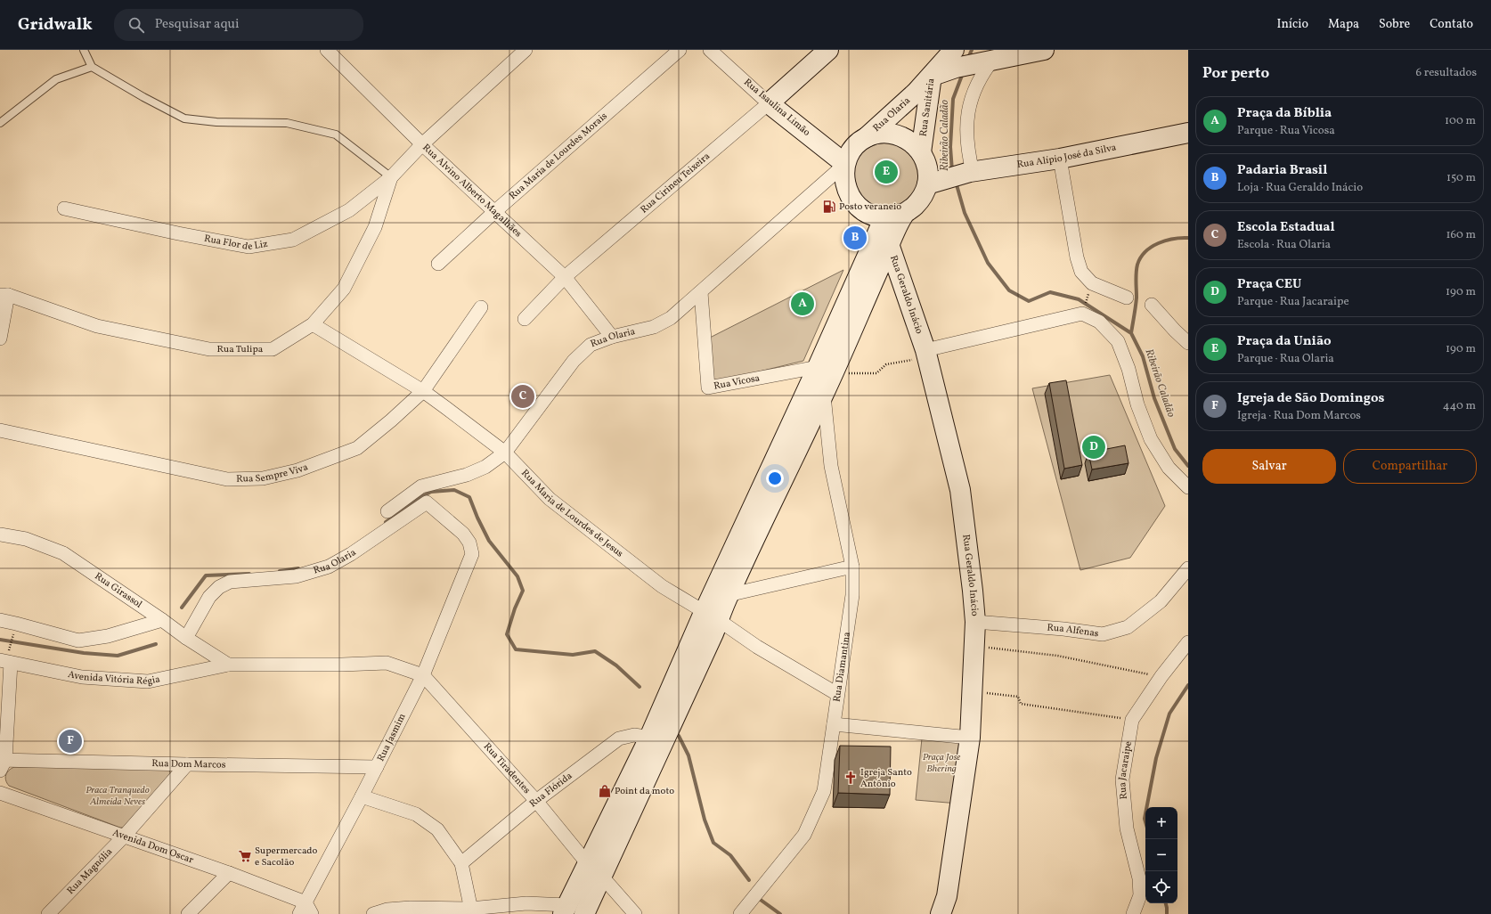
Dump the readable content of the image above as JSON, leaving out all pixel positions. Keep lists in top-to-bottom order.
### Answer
{
  "streets": {
    "street": [
      "Rua Isaulina Limão",
      "Rua Sanitária",
      "Rua Olaria",
      "Rua Maria de Lourdes Morais",
      "Rua Alípio José da Silva",
      "Rua Cirineu Teixeira",
      "Rua Alvino Alberto Magalhães",
      "Rua Flor de Liz",
      "Rua Geraldo Inácio",
      "Rua Tulipa",
      "Rua Vicosa",
      "Rua Sempre Viva",
      "Rua Maria de Lourdes de Jesus",
      "Rua Girassol",
      "Rua Alfenas",
      "Rua Diamantina",
      "Avenida Vitória Régia",
      "Rua Jasmim",
      "Rua Dom Marcos",
      "Rua Tiradentes",
      "Rua Jacaraipe",
      "Rua Flórida",
      "Avenida Dom Oscar",
      "Rua Magnólia"
    ]
  },
  "crossings": [
    ["Rua Isaulina Limão", "Rua Sanitária"],
    ["Rua Isaulina Limão", "Rua Olaria"],
    ["Rua Isaulina Limão", "Rua Alípio José da Silva"],
    ["Rua Isaulina Limão", "Rua Cirineu Teixeira"],
    ["Rua Sanitária", "Rua Olaria"],
    ["Rua Sanitária", "Rua Alípio José da Silva"],
    ["Rua Olaria", "Rua Alípio José da Silva"],
    ["Rua Olaria", "Rua Alvino Alberto Magalhães"],
    ["Rua Olaria", "Rua Vicosa"],
    ["Rua Olaria", "Rua Maria de Lourdes de Jesus"],
    ["Rua Olaria", "Rua Girassol"],
    ["Rua Olaria", "Rua Jasmim"],
    ["Rua Maria de Lourdes Morais", "Rua Alvino Alberto Magalhães"],
    ["Rua Cirineu Teixeira", "Rua Alvino Alberto Magalhães"],
    ["Rua Alvino Alberto Magalhães", "Rua Flor de Liz"],
    ["Rua Flor de Liz", "Rua Tulipa"],
    ["Rua Geraldo Inácio", "Rua Alfenas"],
    ["Rua Tulipa", "Rua Maria de Lourdes de Jesus"],
    ["Rua Sempre Viva", "Rua Maria de Lourdes de Jesus"],
    ["Rua Maria de Lourdes de Jesus", "Rua Diamantina"],
    ["Rua Girassol", "Avenida Vitória Régia"],
    ["Avenida Vitória Régia", "Rua Jasmim"],
    ["Avenida Vitória Régia", "Rua Tiradentes"],
    ["Rua Jasmim", "Rua Dom Marcos"],
    ["Rua Jasmim", "Rua Tiradentes"],
    ["Rua Jasmim", "Avenida Dom Oscar"],
    ["Rua Dom Marcos", "Rua Magnólia"],
    ["Rua Tiradentes", "Rua Flórida"],
    ["Avenida Dom Oscar", "Rua Magnólia"]
  ],
  "water": ["Ribeirão Caladão"],
  "parks": ["Praça Jose Bhering", "Praca Tranquedo Almeida Neves"],
  "places": {
    "fuel station": ["Posto veraneio"],
    "church": ["Igreja Santo Antônio"],
    "shop": ["Point da moto"],
    "supermarket": ["Supermercado e Sacolão"]
  },
  "page": {
    "header": "Gridwalk",
    "search": "Pesquisar aqui",
    "nav": [
      "Início",
      "Mapa",
      "Sobre",
      "Contato"
    ],
    "heading": ["Por perto", "6 resultados"],
    "list": [
      {
        "mark": "A",
        "name": "Praça da Bíblia",
        "note": "Parque · Rua Vicosa",
        "value": "100 m"
      },
      {
        "mark": "B",
        "name": "Padaria Brasil",
        "note": "Loja · Rua Geraldo Inácio",
        "value": "150 m"
      },
      {
        "mark": "C",
        "name": "Escola Estadual",
        "note": "Escola · Rua Olaria",
        "value": "160 m"
      },
      {
        "mark": "D",
        "name": "Praça CEU",
        "note": "Parque · Rua Jacaraipe",
        "value": "190 m"
      },
      {
        "mark": "E",
        "name": "Praça da União",
        "note": "Parque · Rua Olaria",
        "value": "190 m"
      },
      {
        "mark": "F",
        "name": "Igreja de São Domingos",
        "note": "Igreja · Rua Dom Marcos",
        "value": "440 m"
      }
    ],
    "pins": [
      "E",
      "B",
      "A",
      "C",
      "D",
      "F"
    ],
    "buttons": ["Salvar", "Compartilhar"],
    "map_buttons": ["+", "−"]
  }
}
